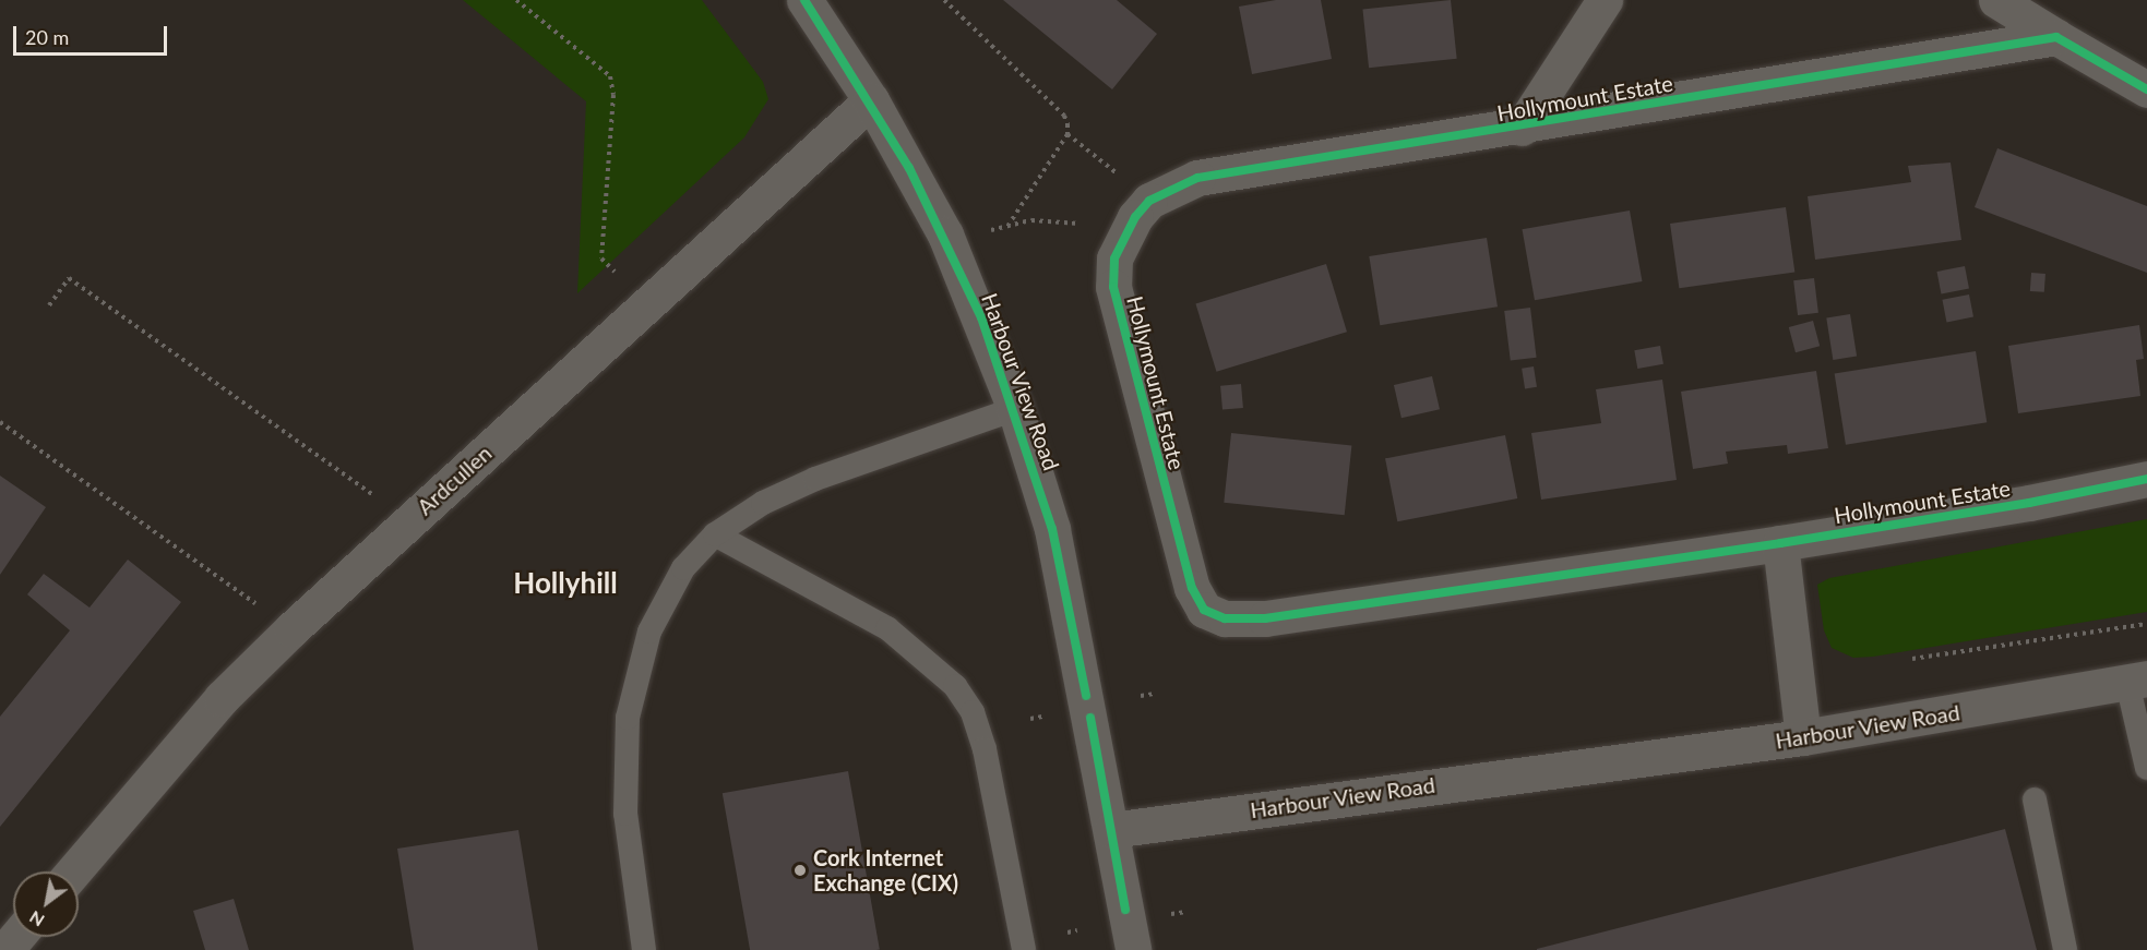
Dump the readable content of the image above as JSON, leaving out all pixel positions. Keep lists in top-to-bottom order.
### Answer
{
  "streets": {
    "street": ["Hollymount Estate", "Harbour View Road", "Ardcullen"]
  },
  "crossings": [
    ["Harbour View Road", "Ardcullen"]
  ],
  "districts": ["Hollyhill"],
  "places": ["Cork Internet Exchange (CIX)"],
  "scale_bar": "20 m",
  "north": "bottom left"
}
